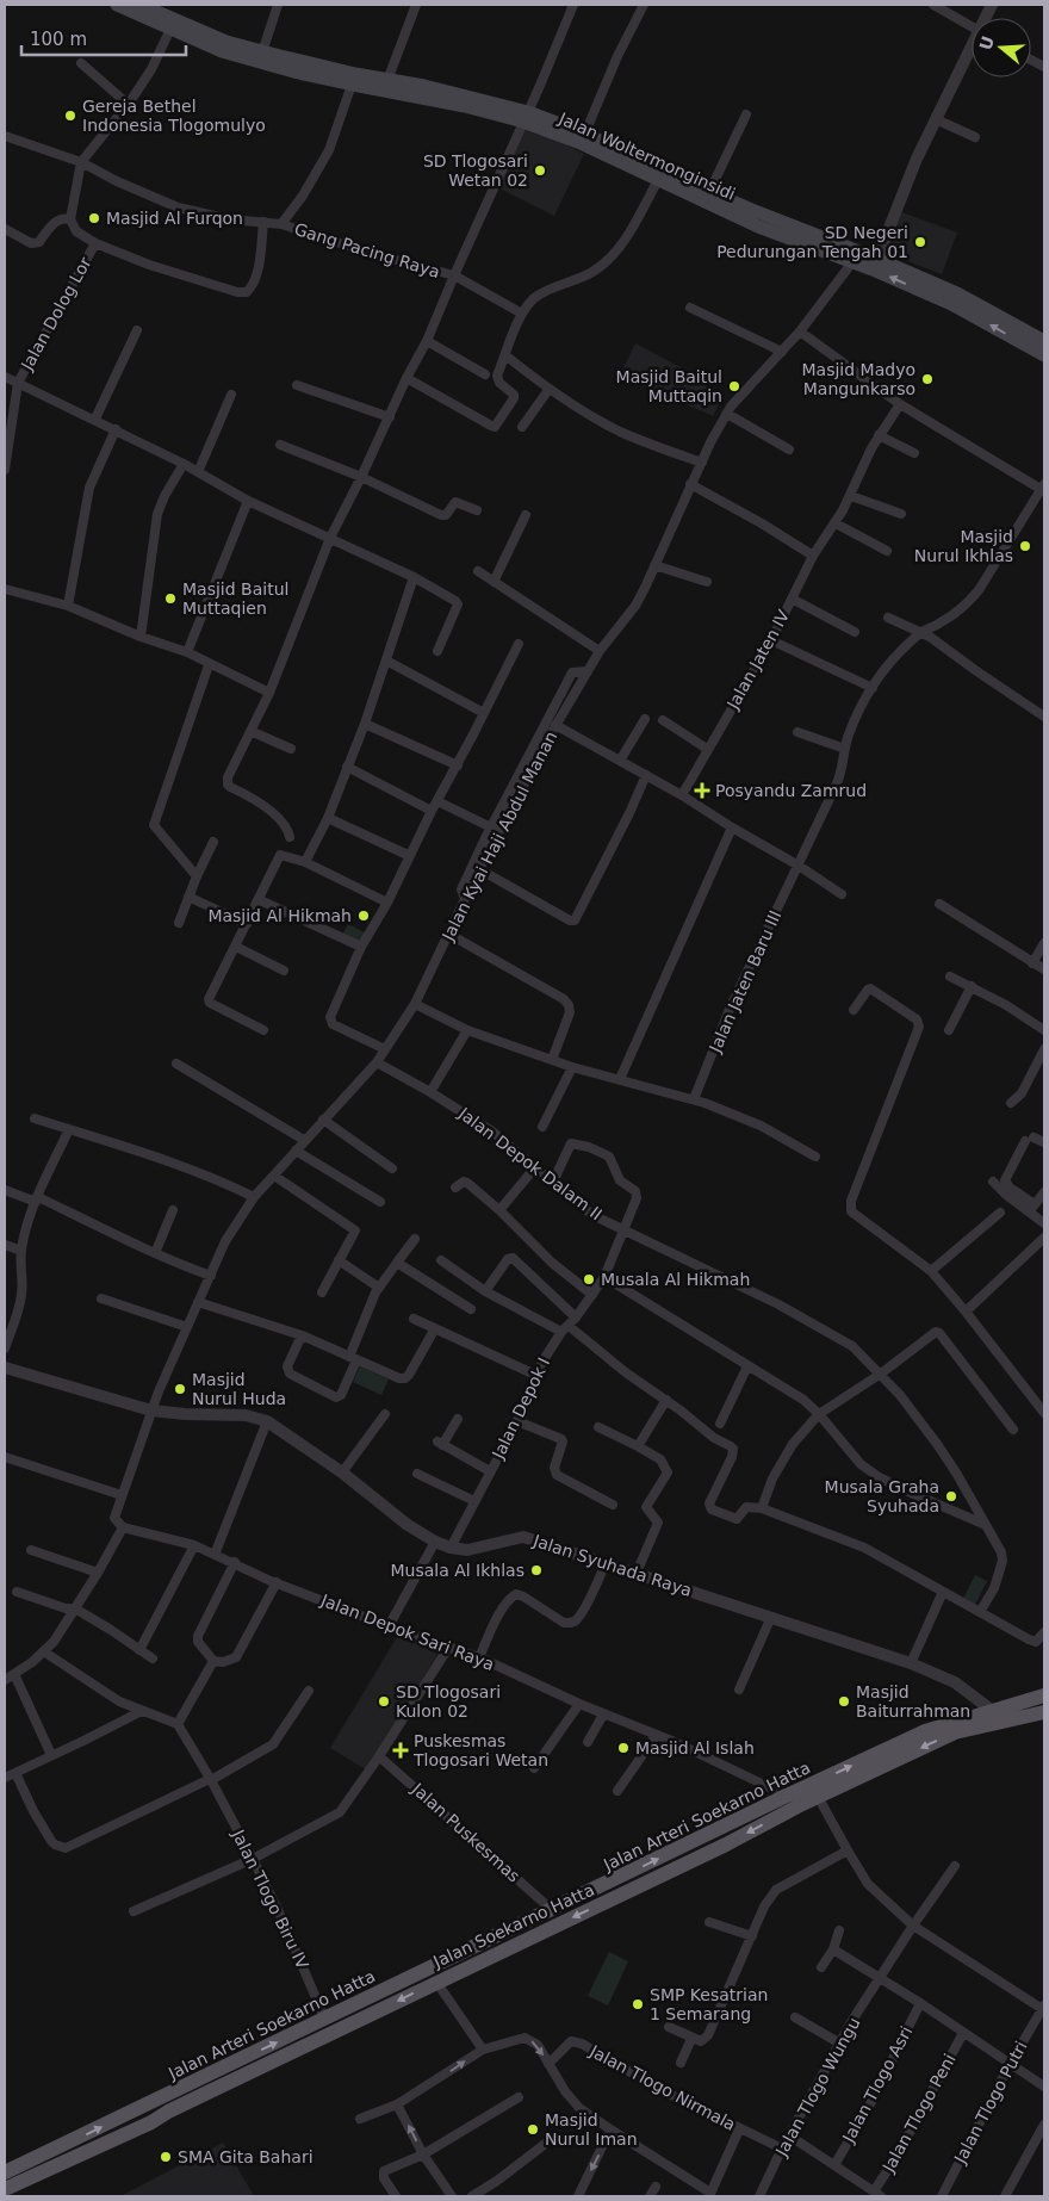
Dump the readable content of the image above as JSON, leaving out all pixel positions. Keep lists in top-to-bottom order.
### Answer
{
  "streets": {
    "main road": ["Jalan Woltermonginsidi", "Jalan Arteri Soekarno Hatta", "Jalan Soekarno Hatta"],
    "street": [
      "Gang Pacing Raya",
      "Jalan Dolog Lor",
      "Jalan Jaten IV",
      "Jalan Kyai Haji Abdul Manan",
      "Jalan Jaten Baru III",
      "Jalan Depok Dalam II",
      "Jalan Depok I",
      "Jalan Syuhada Raya",
      "Jalan Depok Sari Raya",
      "Jalan Puskesmas",
      "Jalan Tlogo Biru IV",
      "Jalan Tlogo Asri",
      "Jalan Tlogo Wungu",
      "Jalan Tlogo Nirmala",
      "Jalan Tlogo Putri",
      "Jalan Tlogo Peni"
    ]
  },
  "crossings": [
    ["Jalan Woltermonginsidi", "Jalan Kyai Haji Abdul Manan"],
    ["Jalan Kyai Haji Abdul Manan", "Jalan Depok Dalam II"],
    ["Jalan Kyai Haji Abdul Manan", "Jalan Syuhada Raya"],
    ["Jalan Depok Dalam II", "Jalan Depok I"],
    ["Jalan Depok I", "Jalan Syuhada Raya"],
    ["Jalan Syuhada Raya", "Jalan Arteri Soekarno Hatta"],
    ["Jalan Depok Sari Raya", "Jalan Arteri Soekarno Hatta"],
    ["Jalan Depok Sari Raya", "Jalan Soekarno Hatta"],
    ["Jalan Arteri Soekarno Hatta", "Jalan Puskesmas"],
    ["Jalan Arteri Soekarno Hatta", "Jalan Tlogo Biru IV"],
    ["Jalan Arteri Soekarno Hatta", "Jalan Soekarno Hatta"],
    ["Jalan Tlogo Wungu", "Jalan Tlogo Nirmala"]
  ],
  "one_way": ["Jalan Arteri Soekarno Hatta", "Jalan Soekarno Hatta"],
  "places": {
    "other": [
      "Gereja Bethel Indonesia Tlogomulyo",
      "SD Tlogosari Wetan 02",
      "Masjid Al Furqon",
      "SD Negeri Pedurungan Tengah 01",
      "Masjid Madyo Mangunkarso",
      "Masjid Baitul Muttaqin",
      "Masjid Nurul Ikhlas",
      "Masjid Baitul Muttaqien",
      "Masjid Al Hikmah",
      "Musala Al Hikmah",
      "Masjid Nurul Huda",
      "Musala Graha Syuhada",
      "Musala Al Ikhlas",
      "SD Tlogosari Kulon 02",
      "Masjid Baiturrahman",
      "Masjid Al Islah",
      "SMP Kesatrian 1 Semarang",
      "Masjid Nurul Iman",
      "SMA Gita Bahari"
    ],
    "health": ["Posyandu Zamrud", "Puskesmas Tlogosari Wetan"]
  },
  "scale_bar": "100 m",
  "north": "left"
}
